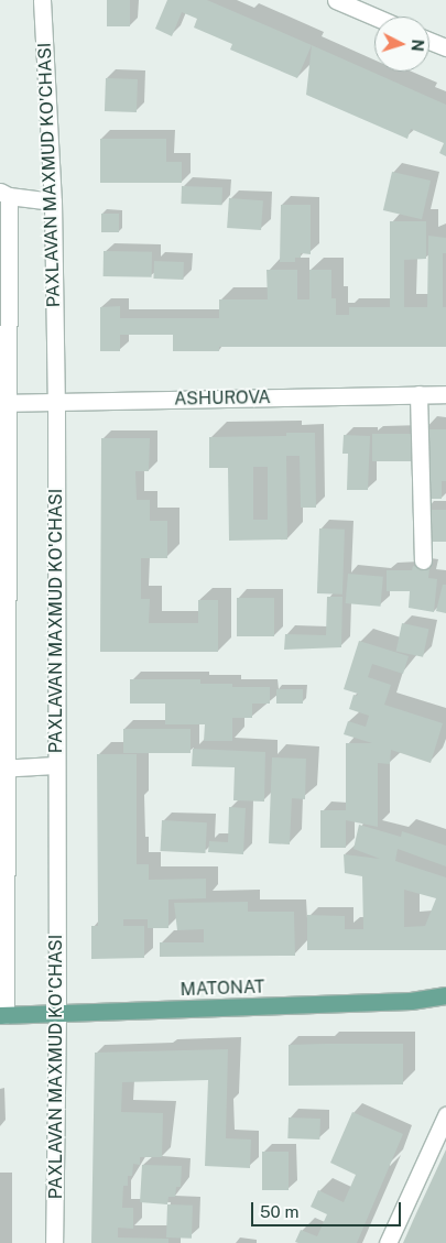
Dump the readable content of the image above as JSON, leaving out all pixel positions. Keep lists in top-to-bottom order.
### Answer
{
  "streets": {
    "main road": ["MATONAT"],
    "street": ["PAXLAVAN MAXMUD KO'CHASI", "ASHUROVA"]
  },
  "crossings": [
    ["PAXLAVAN MAXMUD KO'CHASI", "ASHUROVA"],
    ["PAXLAVAN MAXMUD KO'CHASI", "MATONAT"]
  ],
  "scale_bar": "50 m",
  "north": "right"
}
